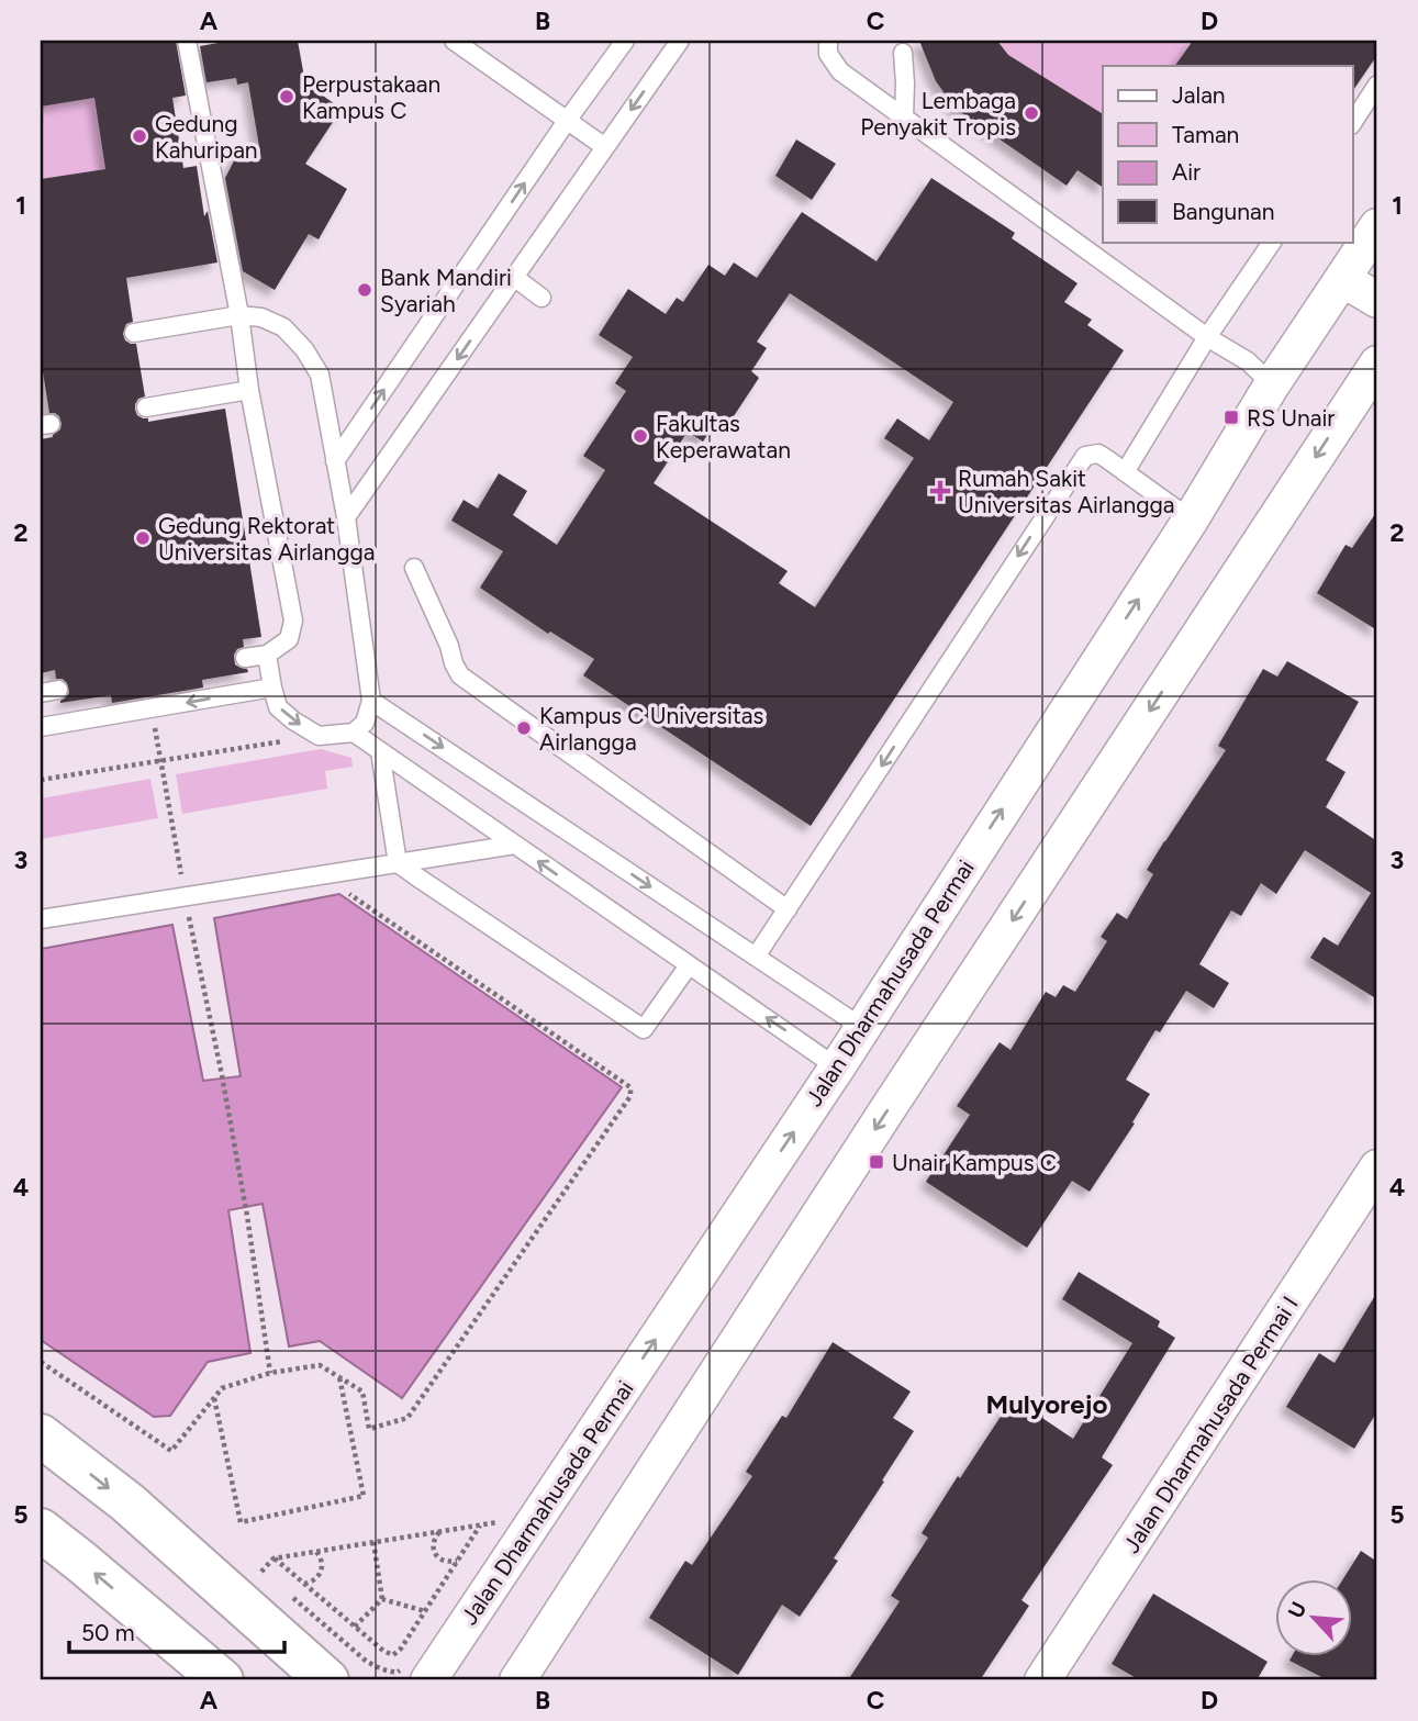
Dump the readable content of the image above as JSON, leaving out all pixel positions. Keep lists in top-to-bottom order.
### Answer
{
  "streets": {
    "street": ["Jalan Dharmahusada Permai", "Jalan Dharmahusada Permai I"]
  },
  "districts": ["Mulyorejo"],
  "places": {
    "other": [
      "Perpustakaan Kampus C",
      "Lembaga Penyakit Tropis",
      "Gedung Kahuripan",
      "Bank Mandiri Syariah",
      "Fakultas Keperawatan",
      "Gedung Rektorat Universitas Airlangga",
      "Kampus C Universitas Airlangga"
    ],
    "transit": ["RS Unair", "Unair Kampus C"],
    "health": ["Rumah Sakit Universitas Airlangga"]
  },
  "legend": [
    "Jalan",
    "Taman",
    "Air",
    "Bangunan"
  ],
  "scale_bar": "50 m",
  "north": "top left",
  "grid": {
    "columns": [
      "A",
      "B",
      "C",
      "D"
    ],
    "rows": [
      "1",
      "2",
      "3",
      "4",
      "5"
    ]
  }
}
